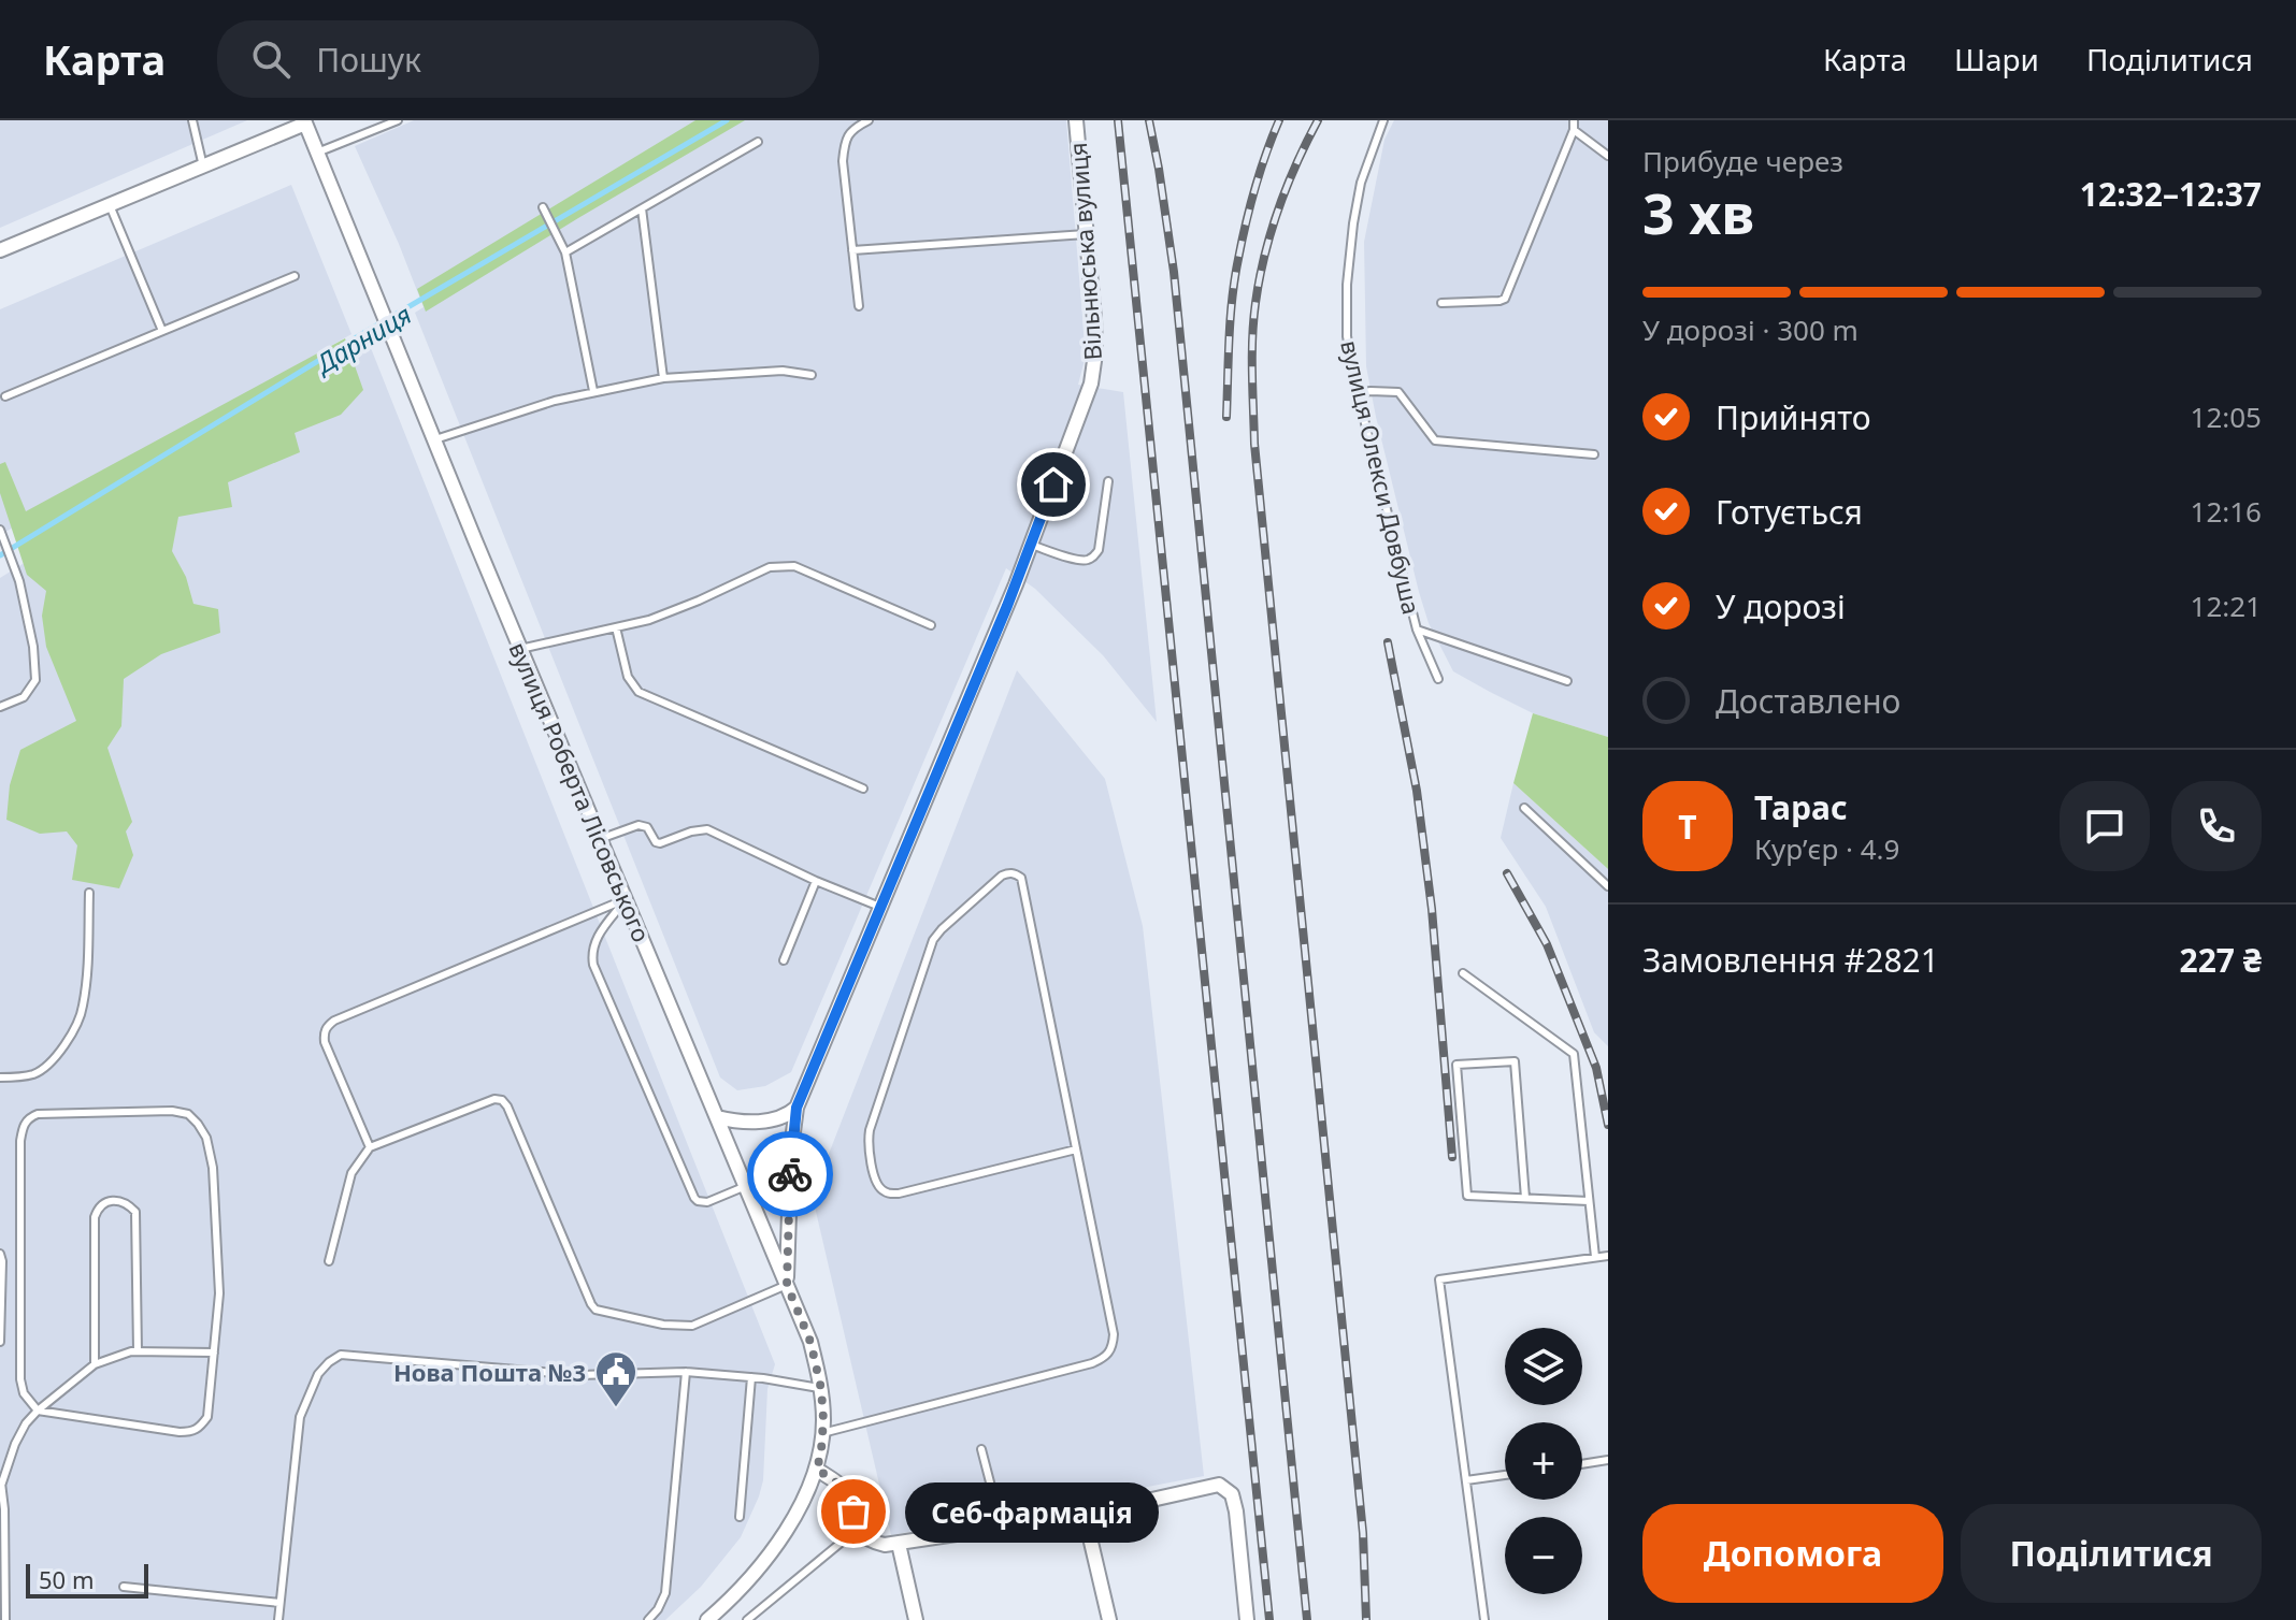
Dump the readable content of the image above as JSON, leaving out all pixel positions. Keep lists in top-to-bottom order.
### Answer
{
  "streets": {
    "street": ["Вільнюська вулиця", "вулиця Роберта Лісовського"],
    "lane": ["вулиця Олекси Довбуша"]
  },
  "crossings": [
    ["Вільнюська вулиця", "вулиця Роберта Лісовського"]
  ],
  "water": ["Дарниця"],
  "places": {
    "public building": ["Нова Пошта №3"],
    "other": ["Себ-фармація"]
  },
  "scale_bar": "50 m",
  "page": {
    "header": "Карта",
    "search": "Пошук",
    "nav": ["Карта", "Шари", "Поділитися"],
    "heading": ["3 хв", "Прибуде через", "12:32–12:37"],
    "panel": [
      "Тарас",
      "Кур’єр · 4.9",
      "Замовлення #2821",
      "227 ₴"
    ],
    "bar": "У дорозі · 300 m",
    "list": [
      ["Прийнято", "12:05"],
      ["Готується", "12:16"],
      ["У дорозі", "12:21"],
      "Доставлено"
    ],
    "round": "Т",
    "map_buttons": ["+", "−"],
    "bubble": "Себ-фармація",
    "buttons": ["Допомога", "Поділитися"],
    "scale": "50 m"
  }
}
